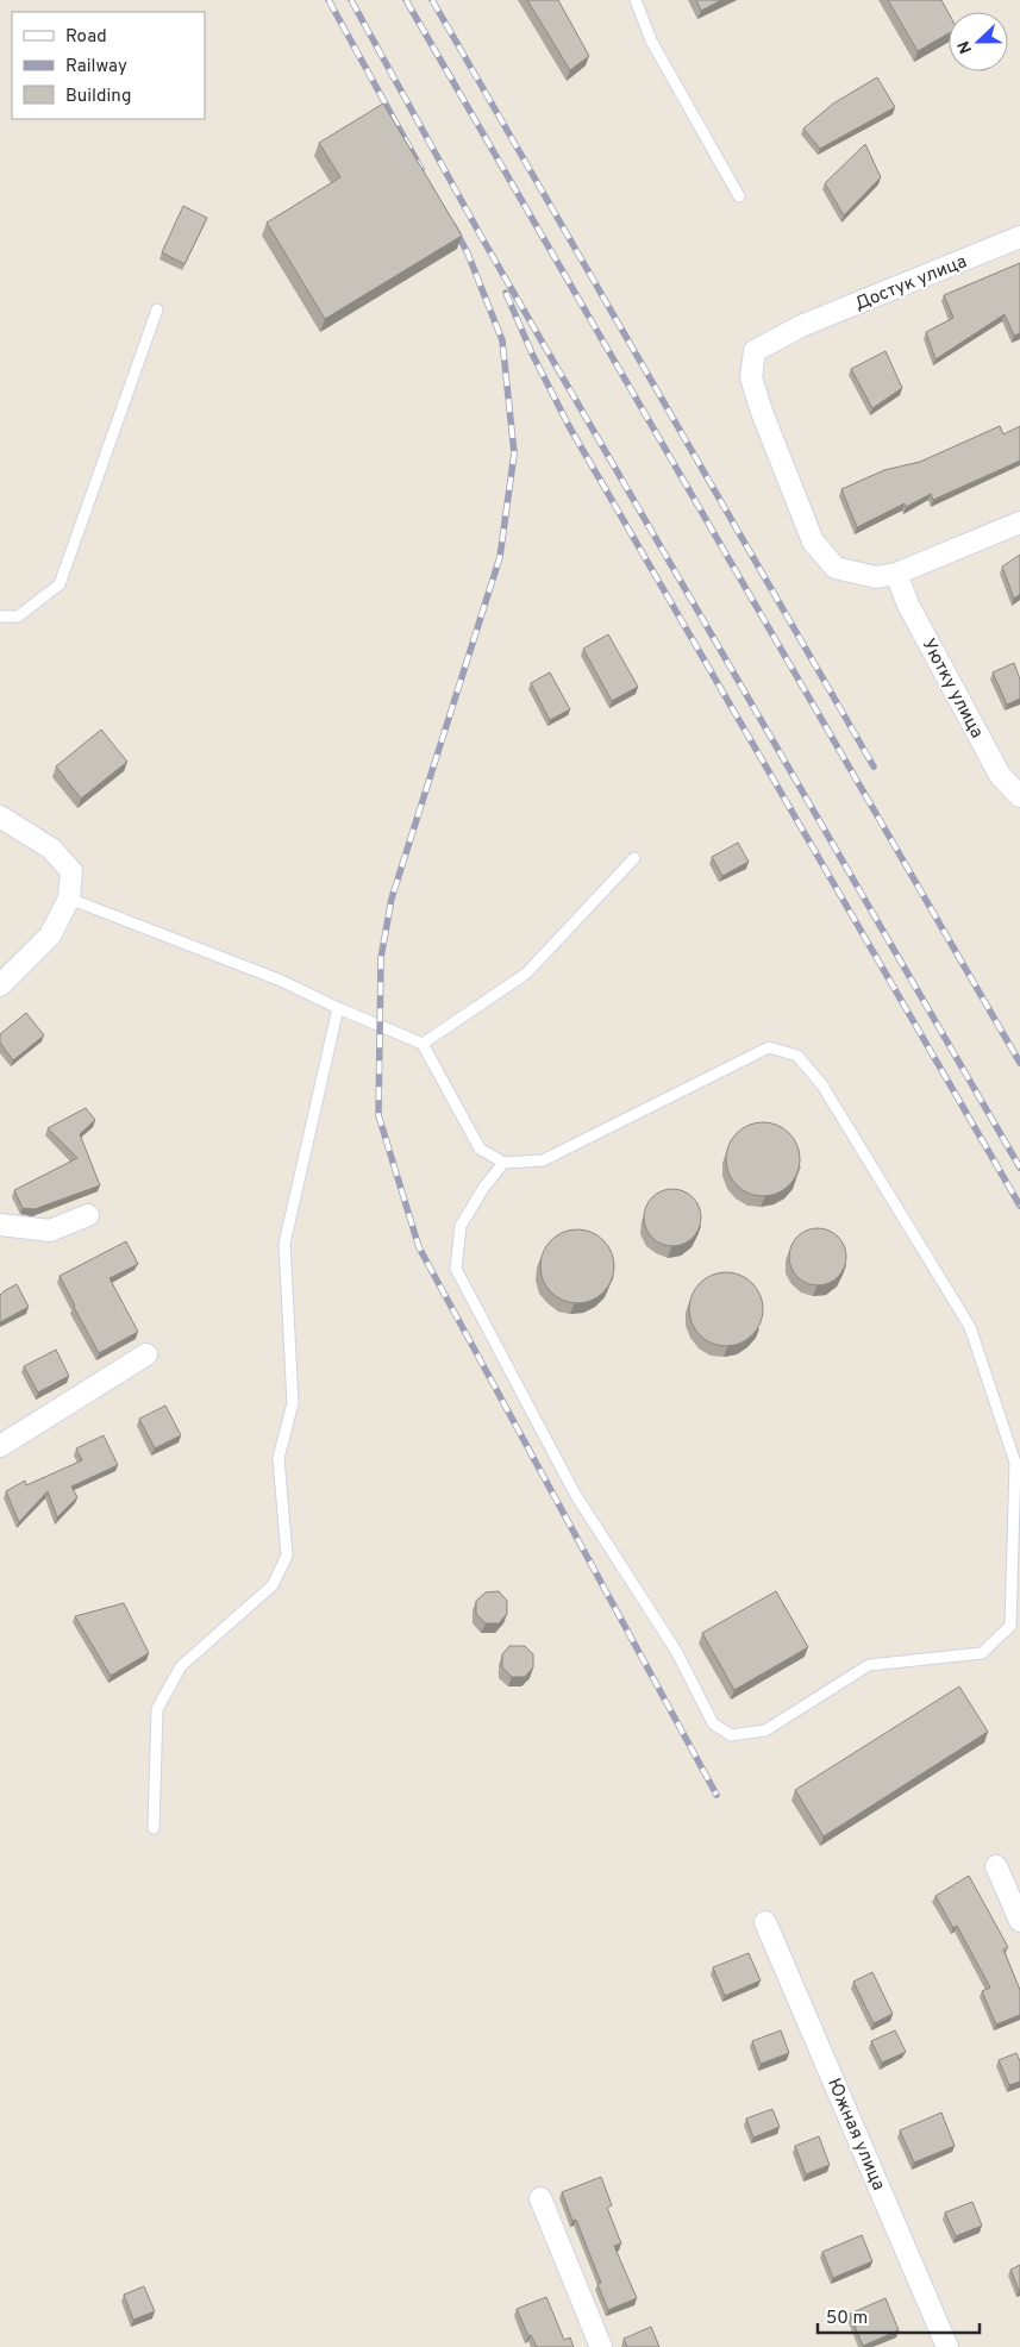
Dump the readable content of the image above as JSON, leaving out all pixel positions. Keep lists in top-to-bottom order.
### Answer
{
  "streets": {
    "street": ["Достук улица", "Уютку улица", "Южная улица"]
  },
  "crossings": [
    ["Достук улица", "Уютку улица"]
  ],
  "legend": ["Road", "Railway", "Building"],
  "scale_bar": "50 m",
  "north": "left"
}
